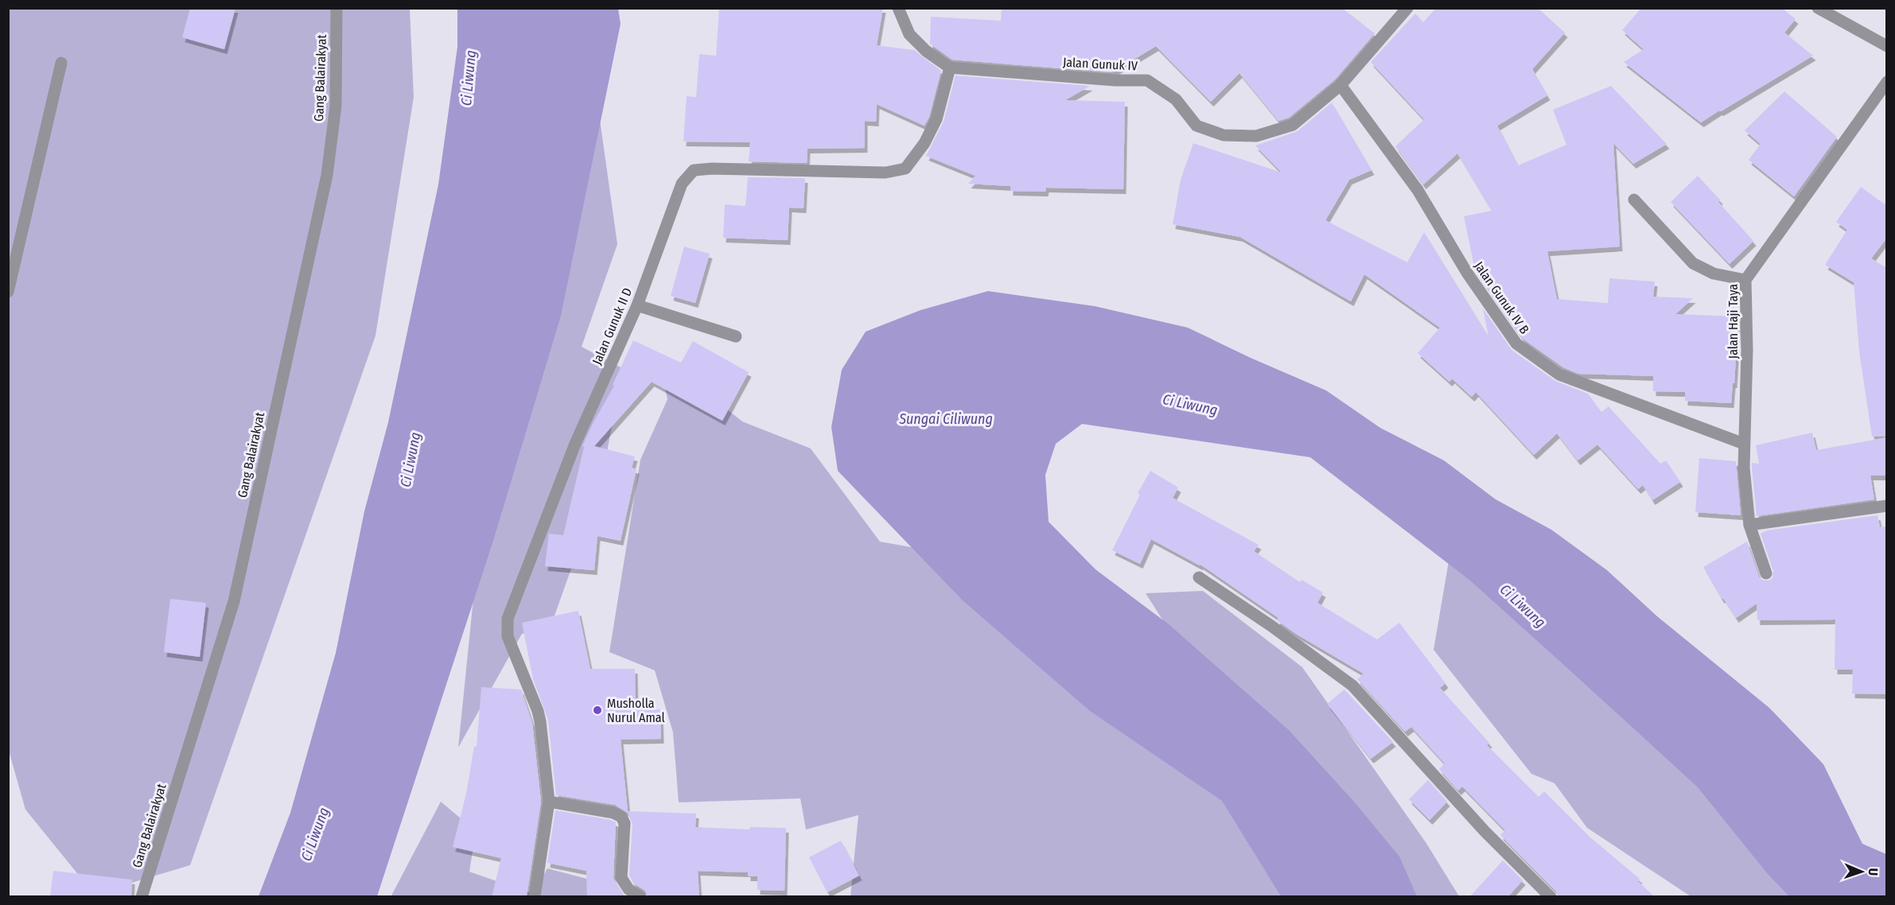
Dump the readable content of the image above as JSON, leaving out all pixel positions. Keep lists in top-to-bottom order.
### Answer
{
  "streets": {
    "street": [
      "Jalan Gunuk IV",
      "Gang Balairakyat",
      "Jalan Gunuk IV B",
      "Jalan Haji Taya",
      "Jalan Gunuk II D"
    ]
  },
  "crossings": [
    ["Jalan Gunuk IV", "Jalan Gunuk IV B"],
    ["Jalan Gunuk IV", "Jalan Gunuk II D"],
    ["Jalan Gunuk IV B", "Jalan Haji Taya"]
  ],
  "water": ["Ci Liwung", "Sungai Ciliwung"],
  "places": ["Musholla Nurul Amal"],
  "north": "right"
}
